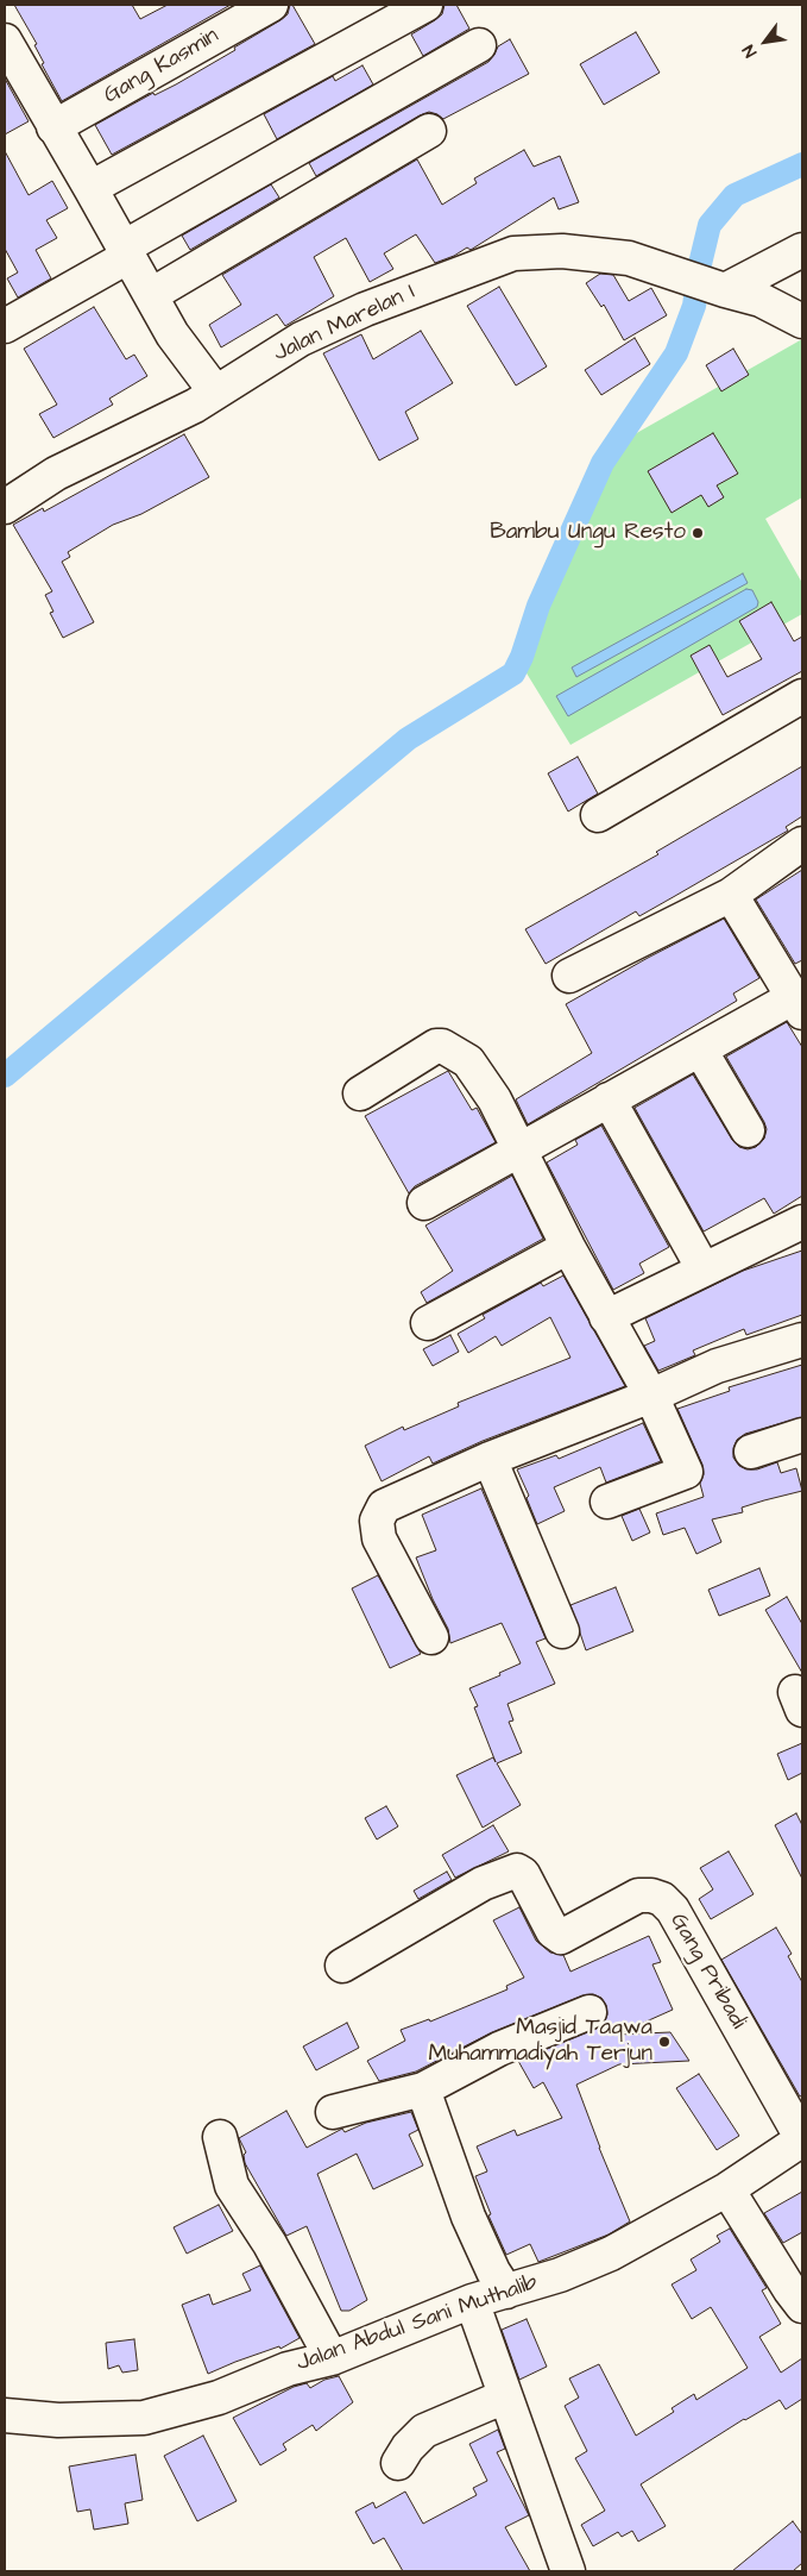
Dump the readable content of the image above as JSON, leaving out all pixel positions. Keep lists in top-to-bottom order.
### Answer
{
  "streets": {
    "street": [
      "Gang Kasmin",
      "Jalan Marelan I",
      "Gang Pribadi",
      "Jalan Abdul Sani Muthalib"
    ]
  },
  "crossings": [
    ["Gang Pribadi", "Jalan Abdul Sani Muthalib"]
  ],
  "places": ["Bambu Ungu Resto", "Masjid Taqwa Muhammadiyah Terjun"],
  "north": "bottom left"
}
